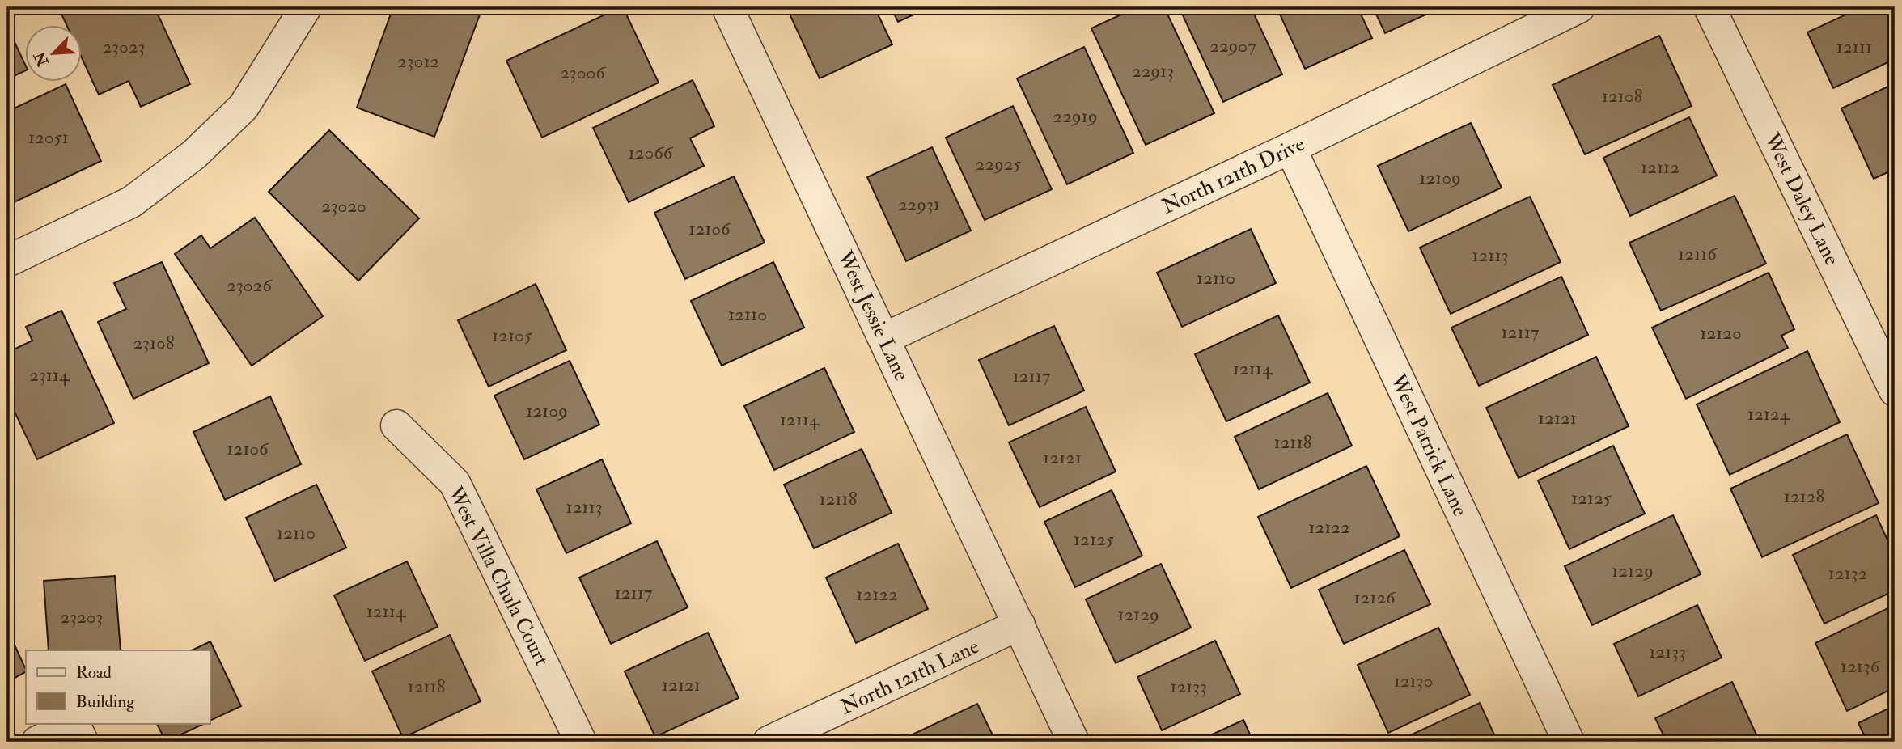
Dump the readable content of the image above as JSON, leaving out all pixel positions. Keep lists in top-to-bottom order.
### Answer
{
  "streets": {
    "street": [
      "North 121th Drive",
      "West Daley Lane",
      "West Jessie Lane",
      "West Patrick Lane",
      "West Villa Chula Court",
      "North 121th Lane"
    ]
  },
  "crossings": [
    ["North 121th Drive", "West Jessie Lane"],
    ["North 121th Drive", "West Patrick Lane"],
    ["West Jessie Lane", "North 121th Lane"]
  ],
  "house_numbers": [
    "22907",
    "23023",
    "12111",
    "23012",
    "22913",
    "23006",
    "12108",
    "22919",
    "12051",
    "12066",
    "22925",
    "12112",
    "12109",
    "22931",
    "23020",
    "12106",
    "12116",
    "12113",
    "12110",
    "23026",
    "12110",
    "12117",
    "12120",
    "12105",
    "23108",
    "12114",
    "23114",
    "12117",
    "12109",
    "12124",
    "12121",
    "12114",
    "12118",
    "12106",
    "12121",
    "12128",
    "12125",
    "12118",
    "12113",
    "12122",
    "12110",
    "12125",
    "12129",
    "12132",
    "12117",
    "12122",
    "12126",
    "12114",
    "12129",
    "23203",
    "12133",
    "12136",
    "12130",
    "12121",
    "12118",
    "12133"
  ],
  "legend": ["Road", "Building"],
  "north": "bottom left"
}
